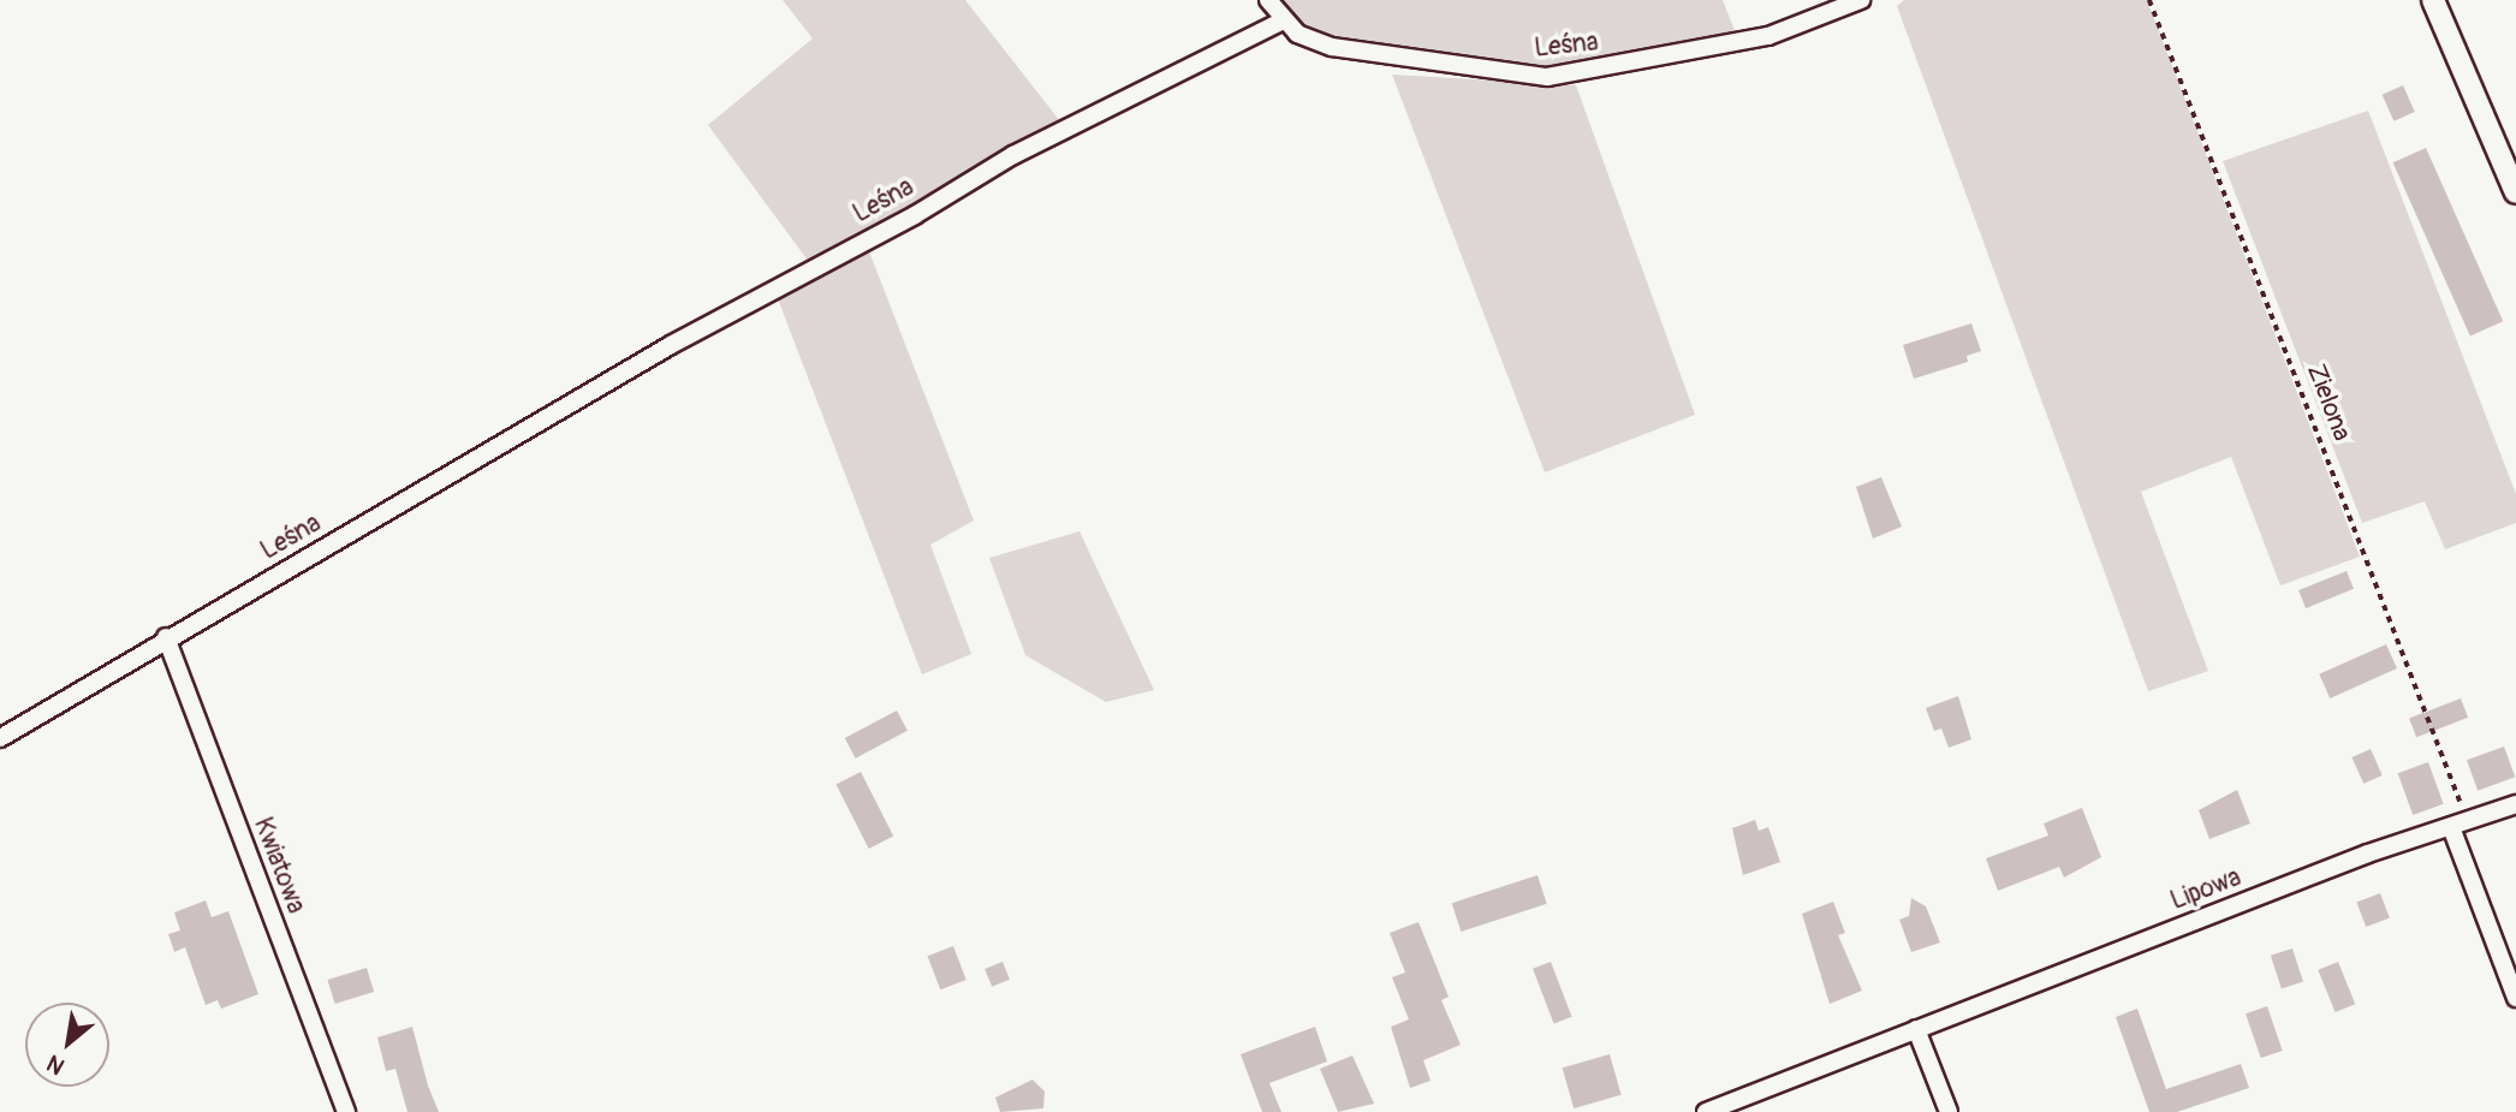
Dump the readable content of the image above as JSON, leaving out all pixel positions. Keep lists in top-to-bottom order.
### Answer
{
  "streets": {
    "street": ["Leśna", "Kwiatowa", "Lipowa"],
    "path": ["Zielona"]
  },
  "crossings": [
    ["Leśna", "Kwiatowa"],
    ["Zielona", "Lipowa"]
  ],
  "north": "bottom left"
}
